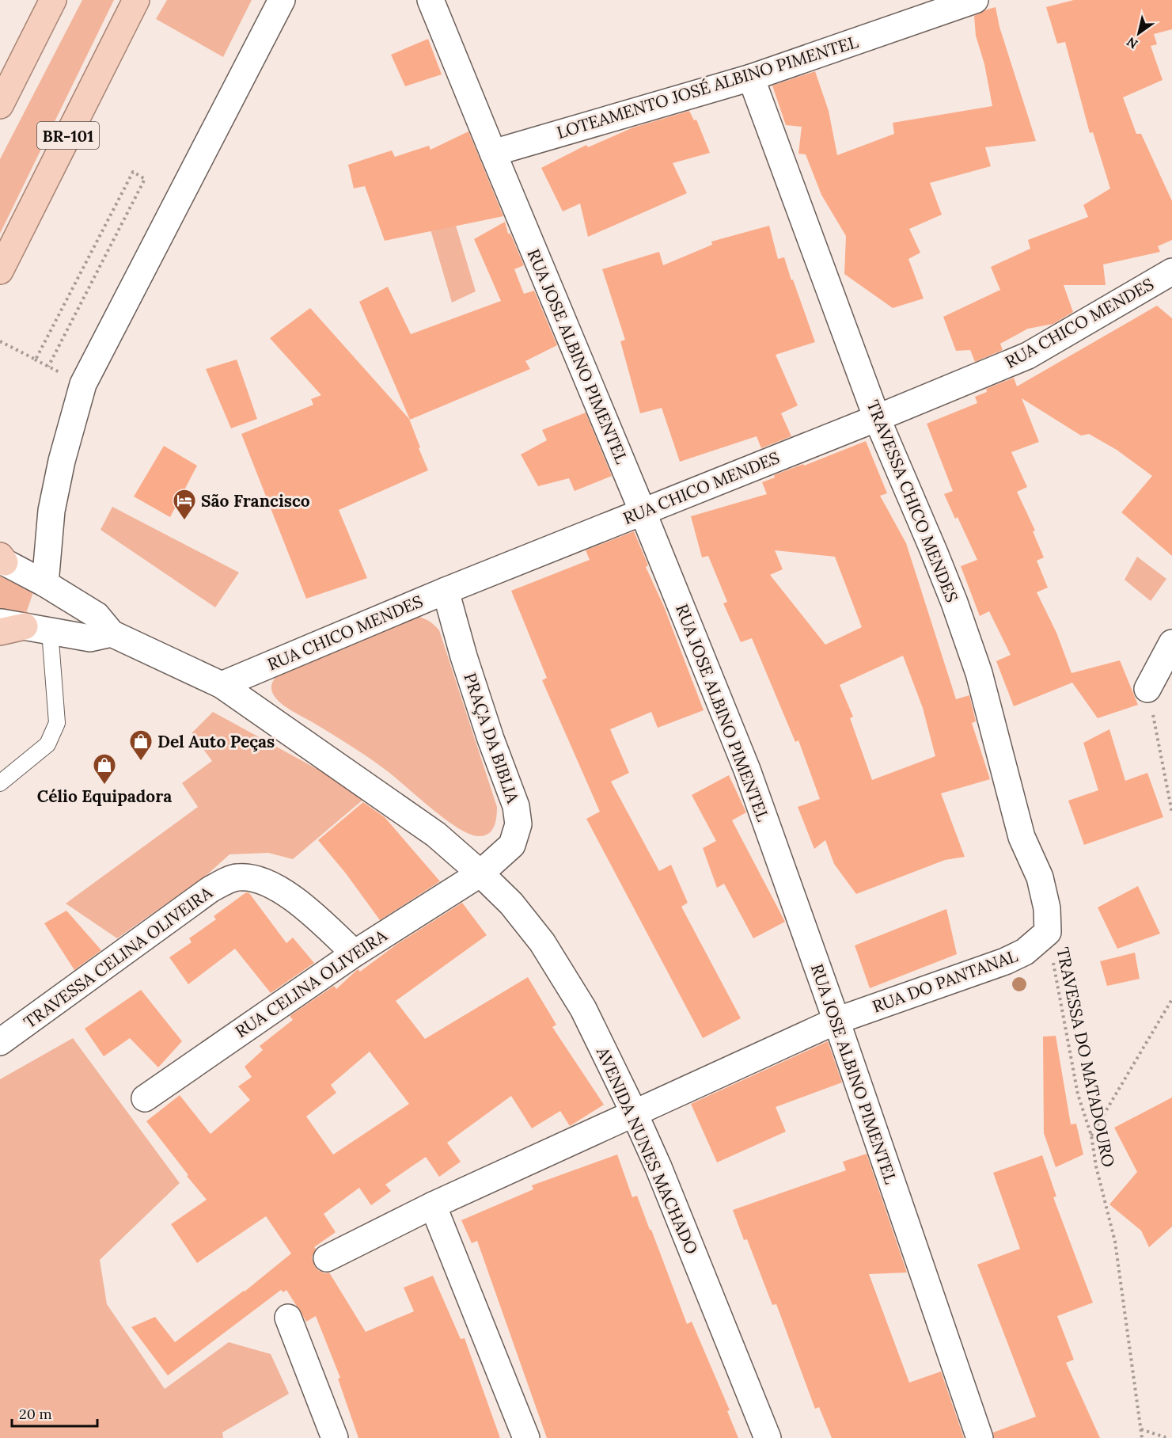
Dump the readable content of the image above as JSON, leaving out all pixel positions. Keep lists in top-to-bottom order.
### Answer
{
  "streets": {
    "highway": ["BR-101"],
    "street": [
      "LOTEAMENTO JOSÉ ALBINO PIMENTEL",
      "RUA CHICO MENDES",
      "RUA JOSE ALBINO PIMENTEL",
      "TRAVESSA CHICO MENDES",
      "PRAÇA DA BIBLIA",
      "TRAVESSA CELINA OLIVEIRA",
      "RUA DO PANTANAL",
      "RUA CELINA OLIVEIRA",
      "AVENIDA NUNES MACHADO"
    ],
    "path": ["TRAVESSA DO MATADOURO"]
  },
  "crossings": [
    ["LOTEAMENTO JOSÉ ALBINO PIMENTEL", "RUA JOSE ALBINO PIMENTEL"],
    ["LOTEAMENTO JOSÉ ALBINO PIMENTEL", "TRAVESSA CHICO MENDES"],
    ["RUA CHICO MENDES", "RUA JOSE ALBINO PIMENTEL"],
    ["RUA CHICO MENDES", "TRAVESSA CHICO MENDES"],
    ["RUA CHICO MENDES", "PRAÇA DA BIBLIA"],
    ["RUA CHICO MENDES", "AVENIDA NUNES MACHADO"],
    ["RUA JOSE ALBINO PIMENTEL", "RUA DO PANTANAL"],
    ["TRAVESSA CHICO MENDES", "RUA DO PANTANAL"],
    ["TRAVESSA CHICO MENDES", "TRAVESSA DO MATADOURO"],
    ["PRAÇA DA BIBLIA", "RUA CELINA OLIVEIRA"],
    ["PRAÇA DA BIBLIA", "AVENIDA NUNES MACHADO"],
    ["TRAVESSA CELINA OLIVEIRA", "RUA CELINA OLIVEIRA"],
    ["RUA DO PANTANAL", "TRAVESSA DO MATADOURO"],
    ["RUA DO PANTANAL", "AVENIDA NUNES MACHADO"],
    ["RUA CELINA OLIVEIRA", "AVENIDA NUNES MACHADO"]
  ],
  "places": {
    "hotel": ["São Francisco"],
    "shop": ["Del Auto Peças", "Célio Equipadora"]
  },
  "scale_bar": "20 m",
  "north": "bottom left"
}
